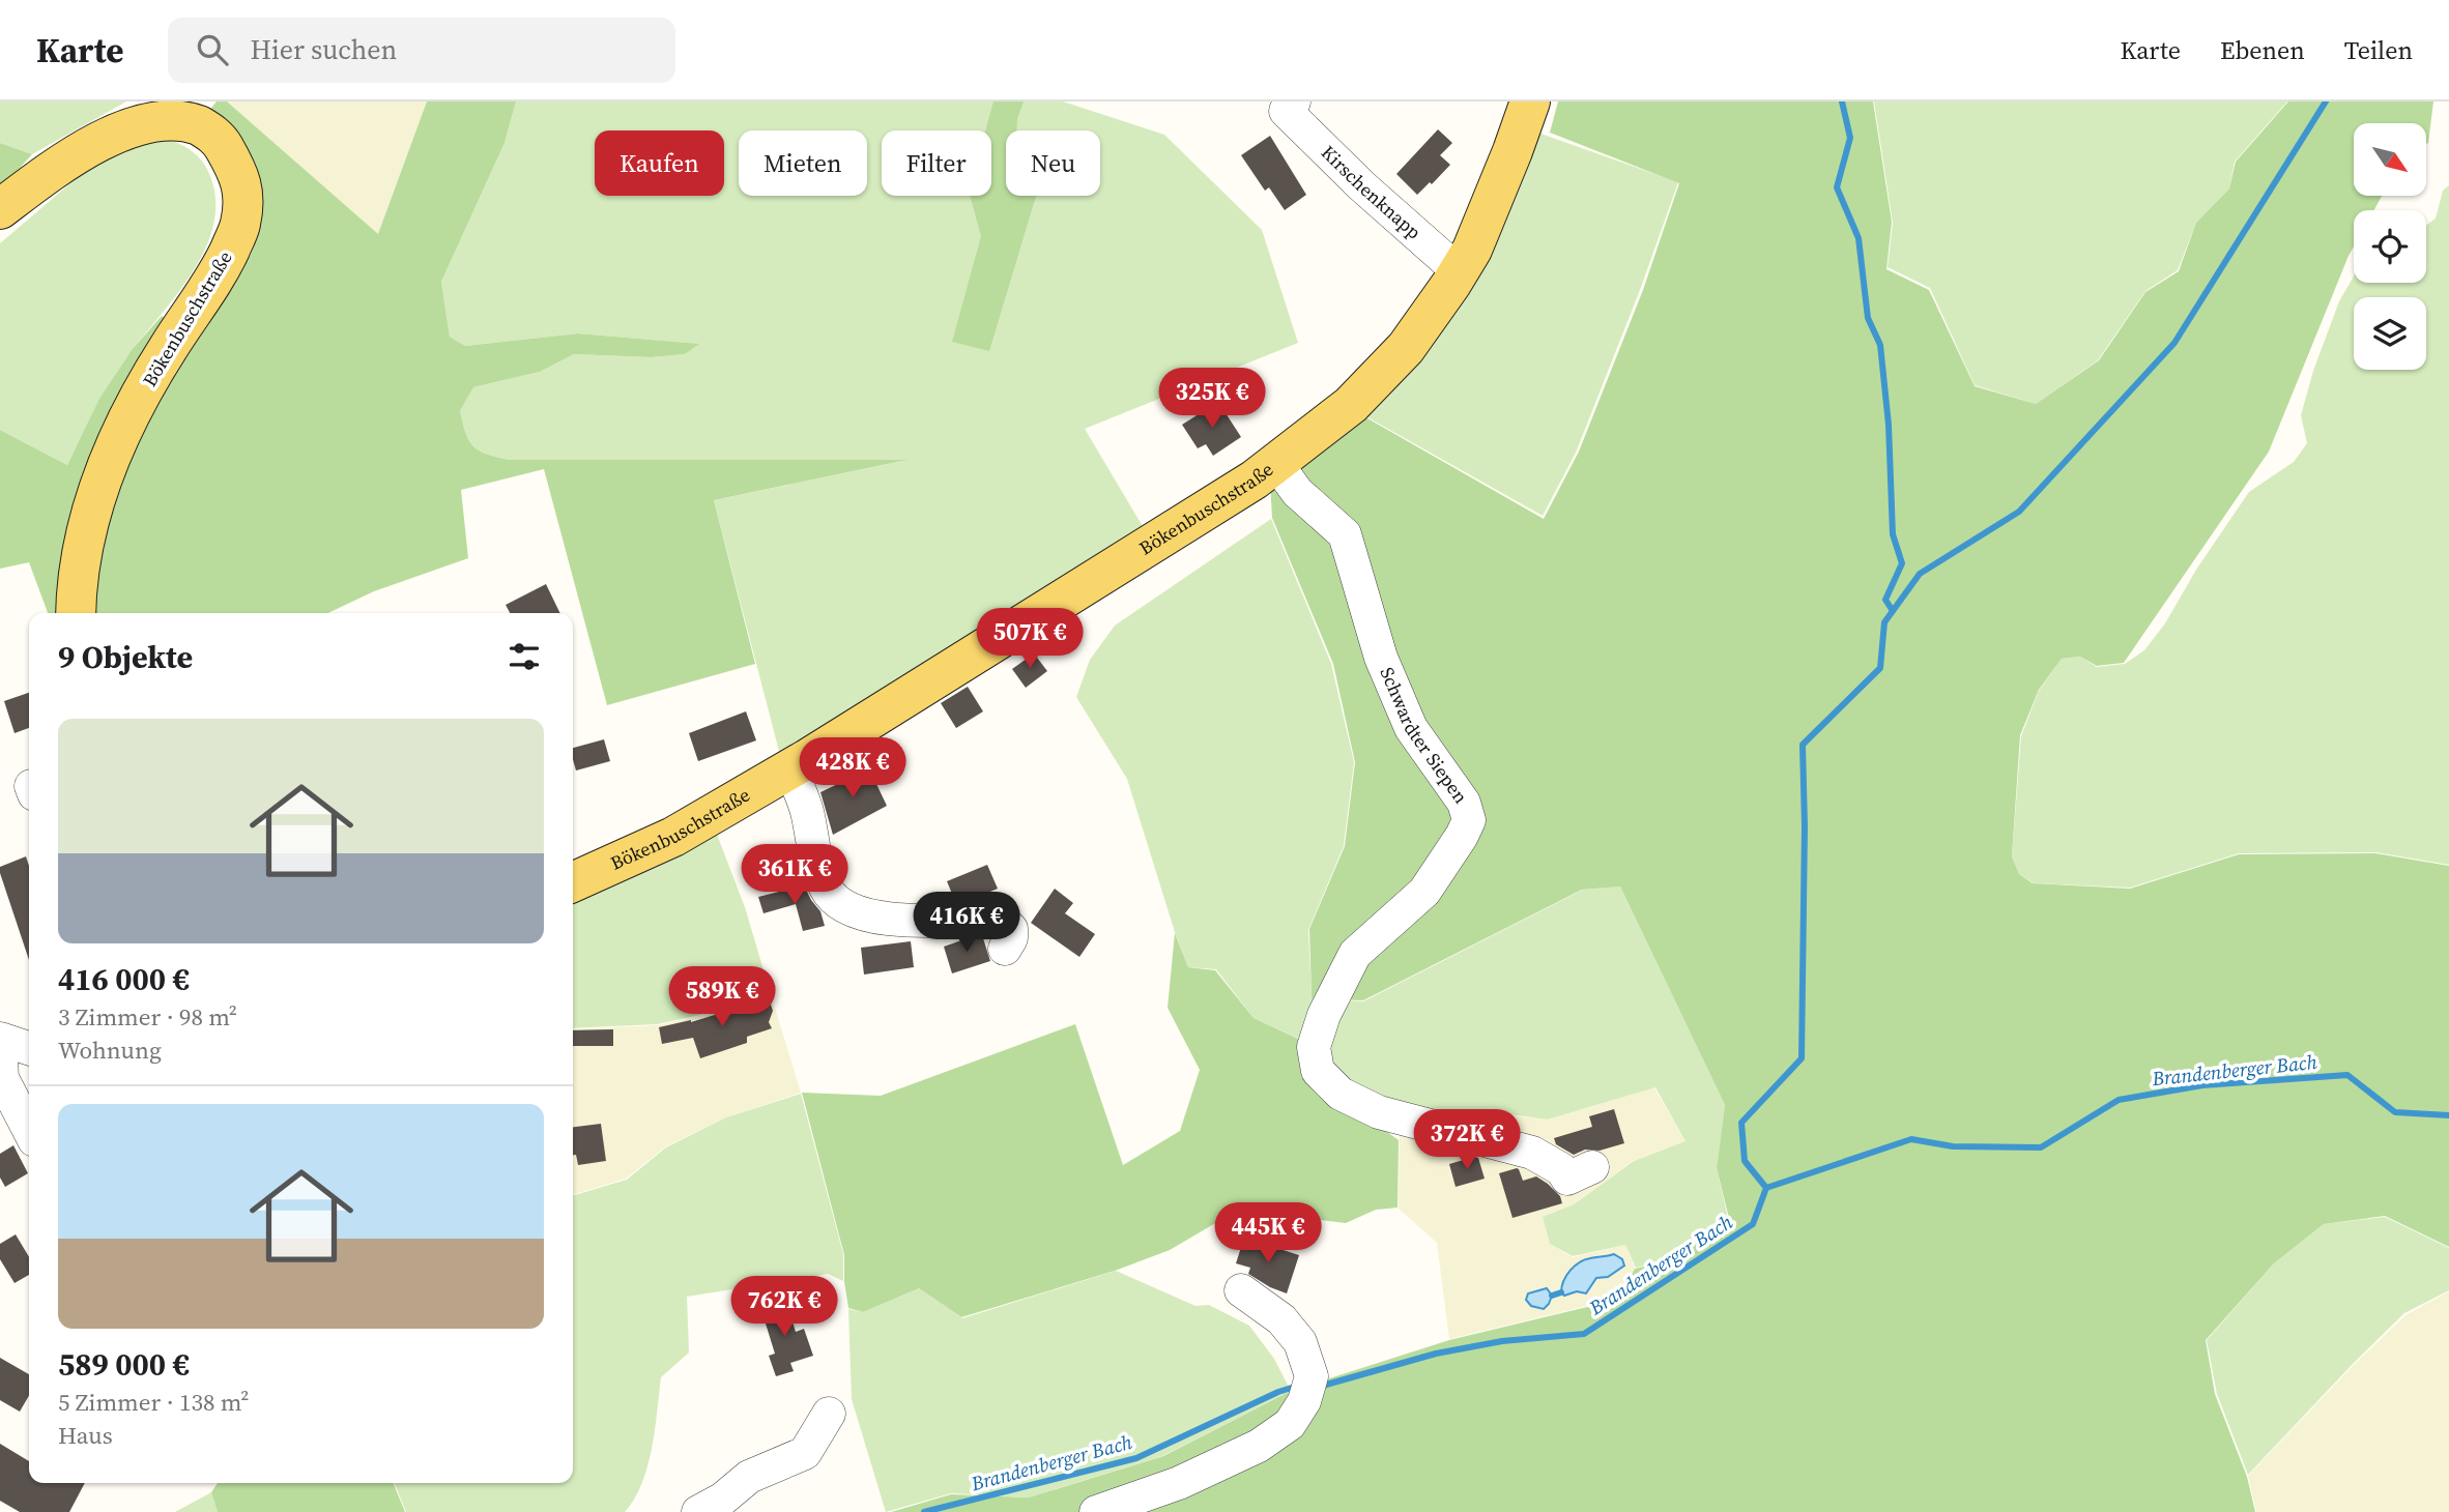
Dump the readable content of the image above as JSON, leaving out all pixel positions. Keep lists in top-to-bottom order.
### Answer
{
  "streets": {
    "main road": ["Bökenbuschstraße"],
    "street": ["Kirschenknapp", "Schwardter Siepen"]
  },
  "crossings": [
    ["Kirschenknapp", "Bökenbuschstraße"],
    ["Bökenbuschstraße", "Schwardter Siepen"]
  ],
  "water": ["Brandenberger Bach"],
  "north": "bottom right",
  "page": {
    "header": "Karte",
    "search": "Hier suchen",
    "nav": ["Karte", "Ebenen", "Teilen"],
    "chip": [
      "Kaufen",
      "Mieten",
      "Filter",
      "Neu"
    ],
    "price": [
      "325K €",
      "507K €",
      "428K €",
      "361K €",
      "416K €",
      "589K €",
      "372K €",
      "445K €",
      "762K €"
    ],
    "heading": "9 Objekte",
    "list": [
      {
        "name": "416 000 €",
        "note": "3 Zimmer · 98 m² · Wohnung"
      },
      {
        "name": "589 000 €",
        "note": "5 Zimmer · 138 m² · Haus"
      }
    ]
  }
}
